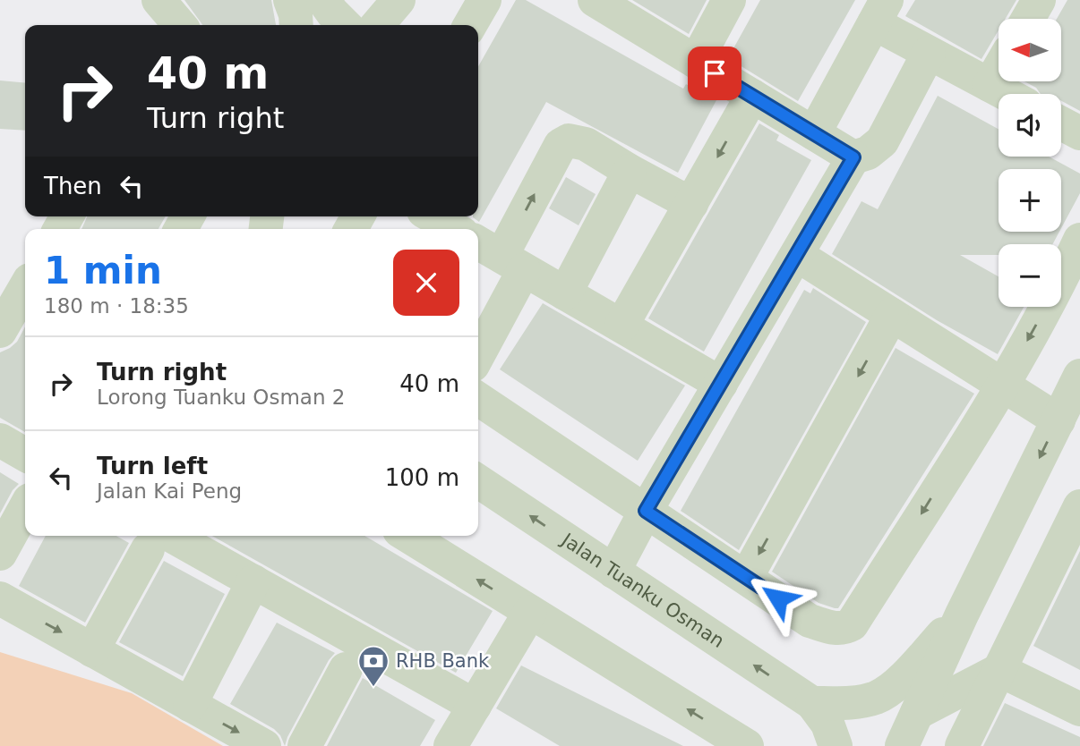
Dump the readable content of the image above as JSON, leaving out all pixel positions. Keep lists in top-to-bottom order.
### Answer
{
  "streets": {
    "street": ["Jalan Tuanku Osman"]
  },
  "places": {
    "bank": ["RHB Bank"]
  },
  "north": "left",
  "page": {
    "map_buttons": ["+", "−"],
    "turn": ["40 m", "Turn right"],
    "then": "Then",
    "heading": ["1 min", "180 m · 18:35"],
    "list": [
      {
        "name": "Turn right",
        "note": "Lorong Tuanku Osman 2",
        "value": "40 m"
      },
      {
        "name": "Turn left",
        "note": "Jalan Kai Peng",
        "value": "100 m"
      }
    ]
  }
}
